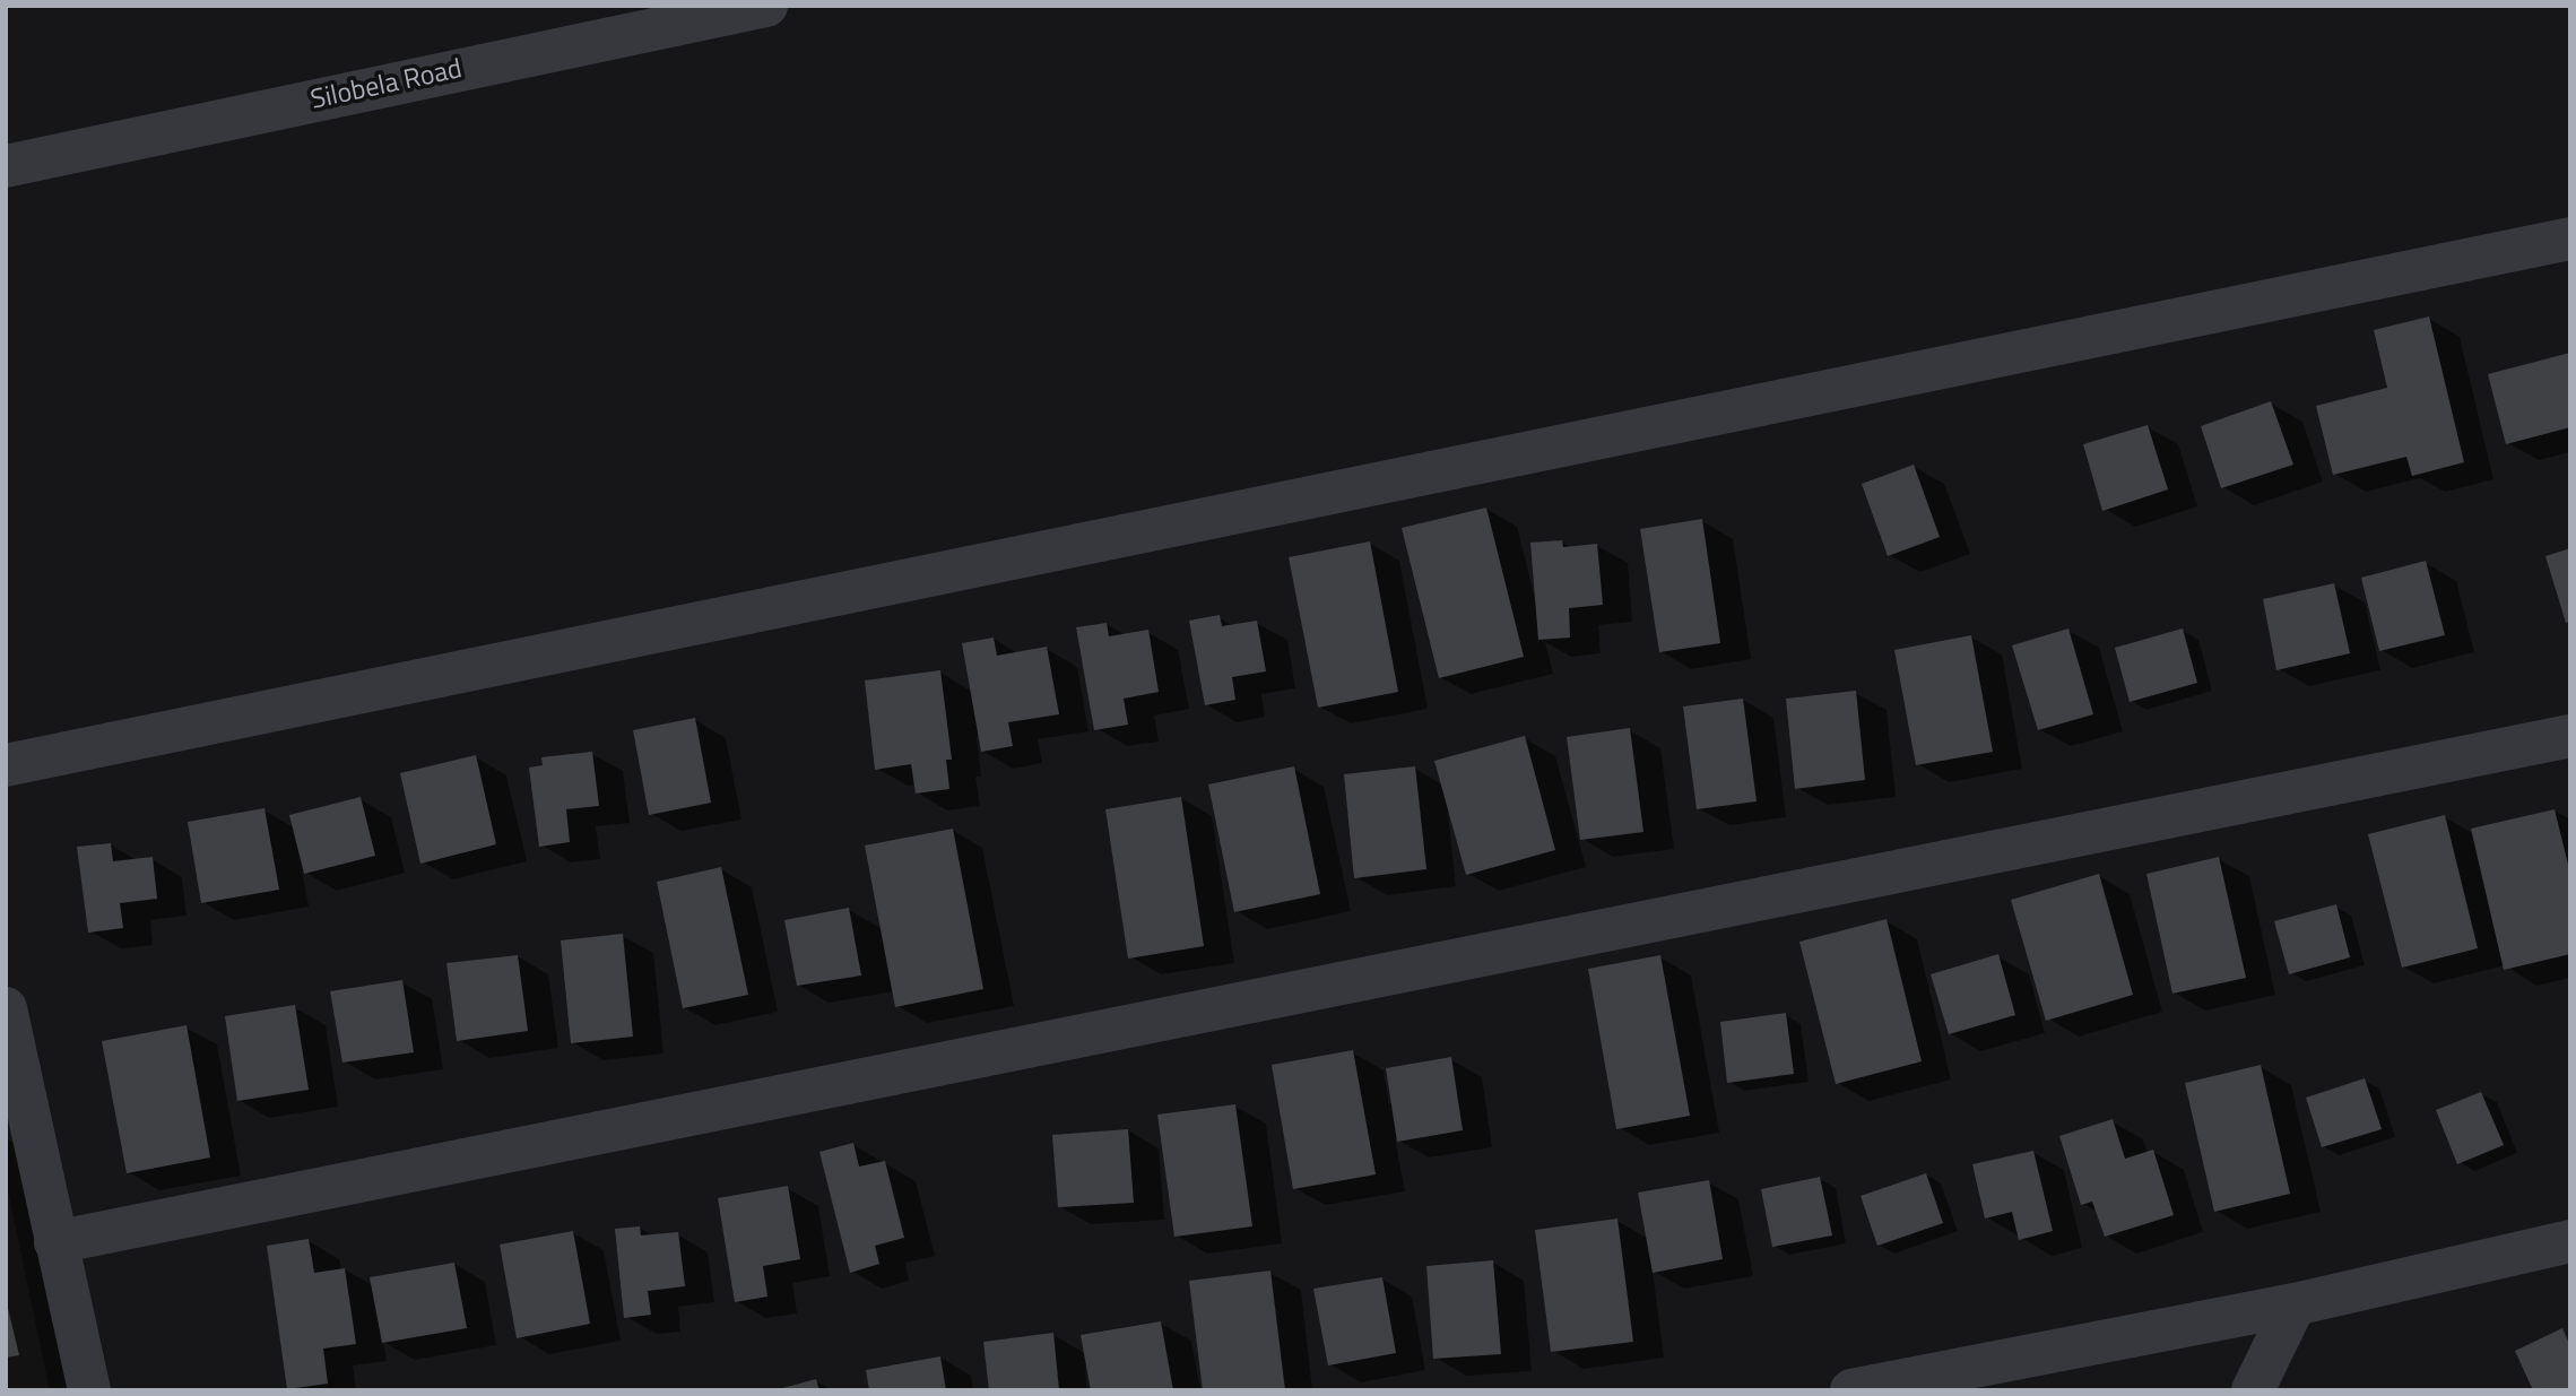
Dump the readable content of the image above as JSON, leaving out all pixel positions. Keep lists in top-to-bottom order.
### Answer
{
  "streets": {
    "street": ["Silobela Road"]
  }
}
